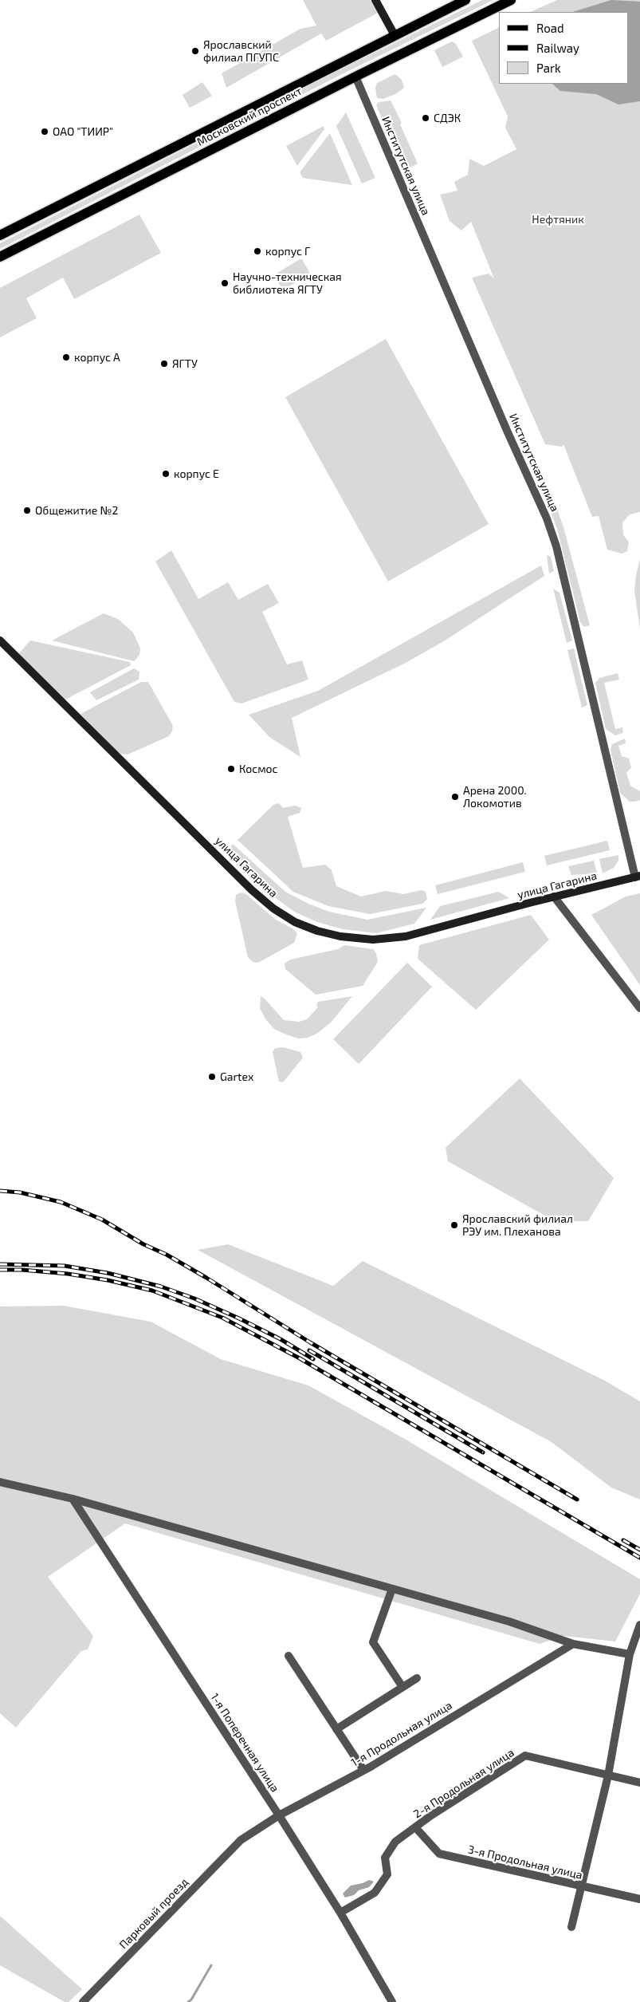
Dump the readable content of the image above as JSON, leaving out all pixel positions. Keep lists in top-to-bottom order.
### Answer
{
  "streets": {
    "main road": ["Московский проспект", "улица Гагарина"],
    "street": [
      "Институтская улица",
      "1-я Продольная улица",
      "1-я Поперечная улица",
      "2-я Продольная улица",
      "3-я Продольная улица",
      "Парковый проезд"
    ]
  },
  "crossings": [
    ["Московский проспект", "Институтская улица"],
    ["Институтская улица", "улица Гагарина"],
    ["1-я Продольная улица", "1-я Поперечная улица"],
    ["1-я Продольная улица", "Парковый проезд"],
    ["1-я Поперечная улица", "2-я Продольная улица"],
    ["2-я Продольная улица", "3-я Продольная улица"]
  ],
  "parks": ["Нефтяник"],
  "places": [
    "Ярославский филиал ПГУПС",
    "СДЭК",
    "ОАО \"ТИИР\"",
    "корпус Г",
    "Научно-техническая библиотека ЯГТУ",
    "корпус А",
    "ЯГТУ",
    "корпус Е",
    "Общежитие №2",
    "Космос",
    "Арена 2000. Локомотив",
    "Gartex",
    "Ярославский филиал РЭУ им. Плеханова"
  ],
  "legend": ["Road", "Railway", "Park"]
}
